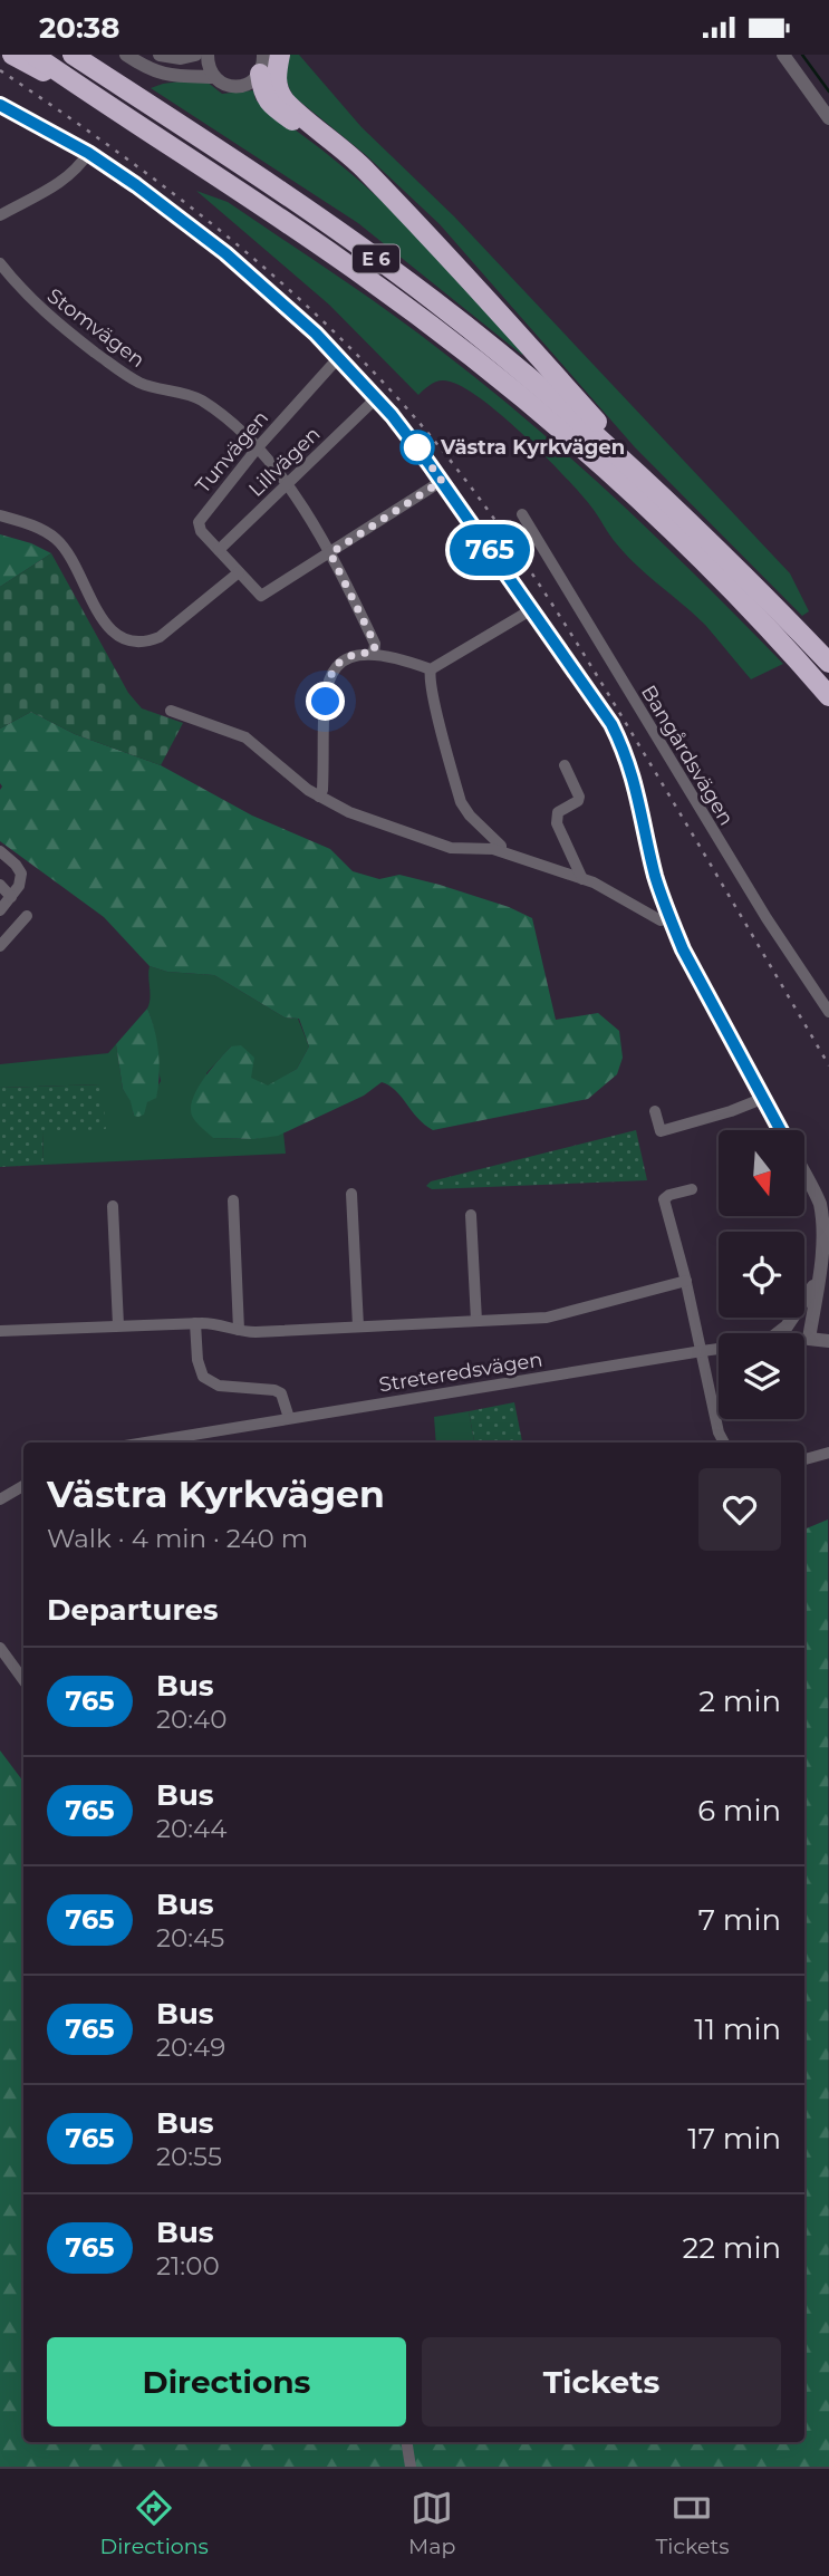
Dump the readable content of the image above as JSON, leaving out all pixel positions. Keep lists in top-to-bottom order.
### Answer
{
  "streets": {
    "highway": ["E 6"],
    "street": [
      "Stomvägen",
      "Tunvägen",
      "Lillvägen",
      "Bangårdsvägen",
      "Streteredsvägen"
    ]
  },
  "crossings": [
    ["Stomvägen", "Tunvägen"],
    ["Stomvägen", "Lillvägen"],
    ["Tunvägen", "Lillvägen"]
  ],
  "places": ["Västra Kyrkvägen"],
  "lines": ["bus line 765"],
  "north": "bottom",
  "page": {
    "status": "20:38",
    "on_map": "765",
    "heading": [
      ["Västra Kyrkvägen", "Walk · 4 min · 240 m"],
      "Departures"
    ],
    "list": [
      {
        "mark": "765",
        "name": "Bus",
        "note": "20:40",
        "value": "2 min"
      },
      {
        "mark": "765",
        "name": "Bus",
        "note": "20:44",
        "value": "6 min"
      },
      {
        "mark": "765",
        "name": "Bus",
        "note": "20:45",
        "value": "7 min"
      },
      {
        "mark": "765",
        "name": "Bus",
        "note": "20:49",
        "value": "11 min"
      },
      {
        "mark": "765",
        "name": "Bus",
        "note": "20:55",
        "value": "17 min"
      },
      {
        "mark": "765",
        "name": "Bus",
        "note": "21:00",
        "value": "22 min"
      }
    ],
    "buttons": ["Directions", "Tickets"],
    "tabs": ["Directions", "Map", "Tickets"]
  }
}
